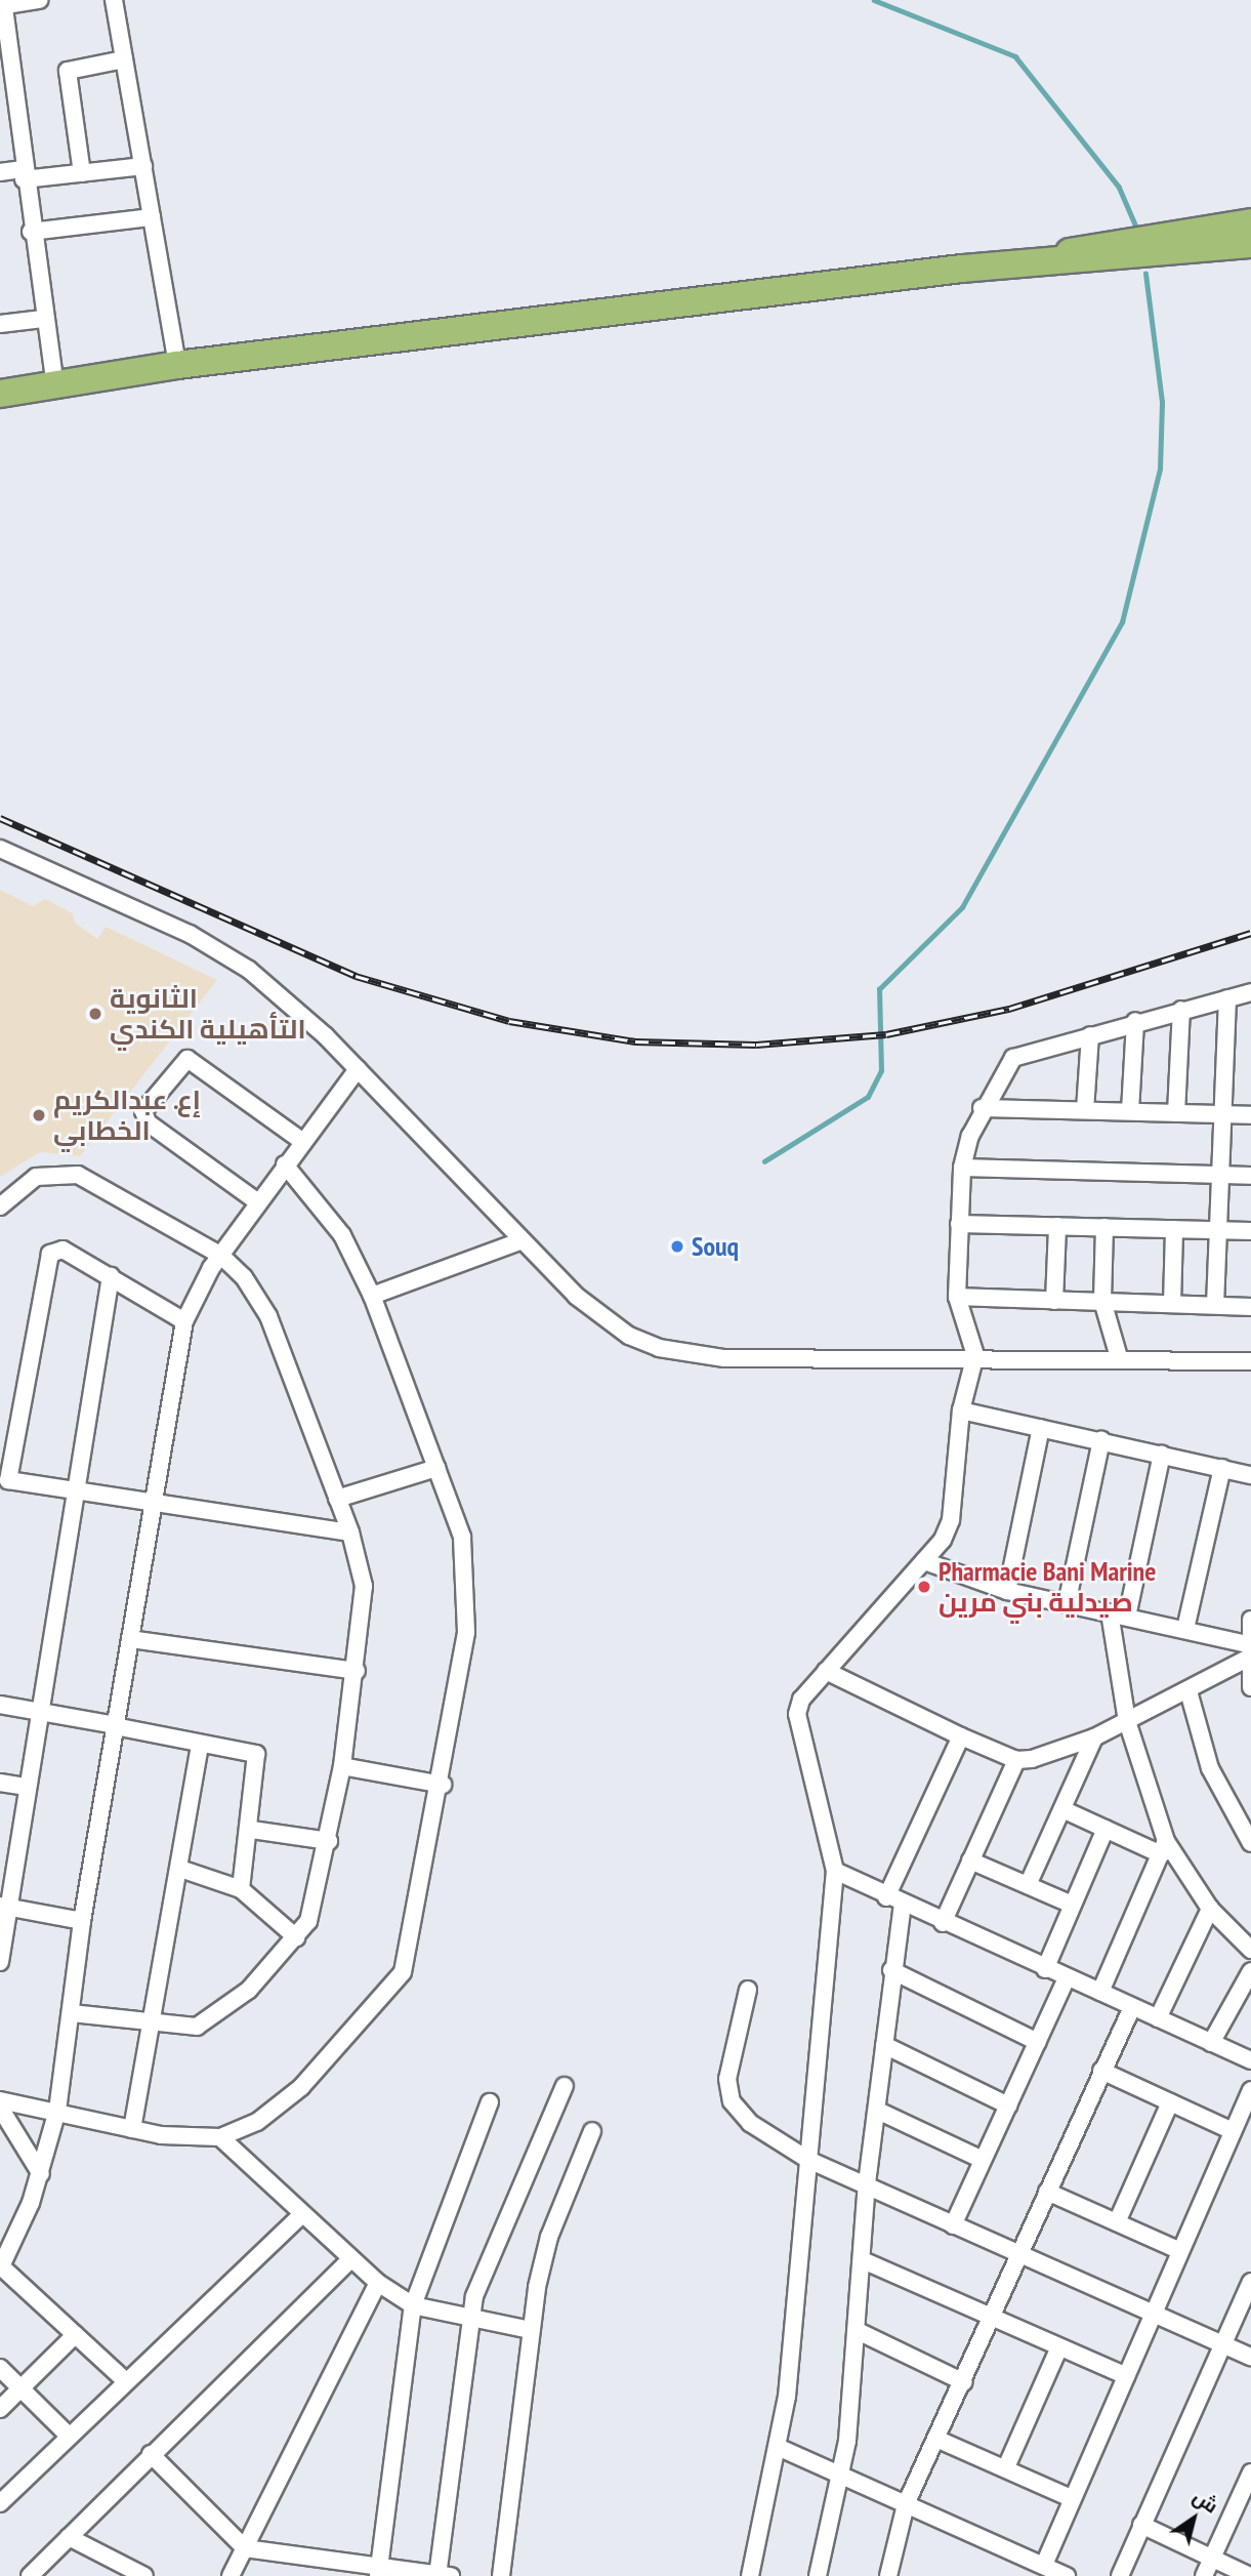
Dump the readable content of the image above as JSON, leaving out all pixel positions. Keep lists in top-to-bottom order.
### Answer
{
  "places": [
    "الثانوية التأهيلية الكندي",
    "إع. عبدالكريم الخطابي",
    "Souq",
    "Pharmacie Bani Marine صيدلية بني مرين"
  ],
  "north": "top right"
}
